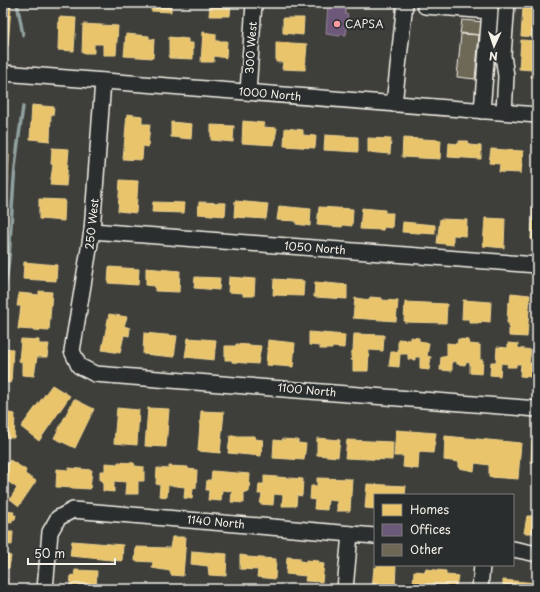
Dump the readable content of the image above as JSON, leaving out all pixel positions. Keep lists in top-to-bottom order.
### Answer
{
  "streets": {
    "street": [
      "300 West",
      "1000 North",
      "250 West",
      "1050 North",
      "1100 North",
      "1140 North"
    ]
  },
  "crossings": [
    ["300 West", "1000 North"],
    ["1000 North", "250 West"],
    ["250 West", "1050 North"],
    ["250 West", "1100 North"]
  ],
  "places": ["CAPSA"],
  "legend": ["Homes", "Offices", "Other"],
  "scale_bar": "50 m",
  "north": "bottom"
}
